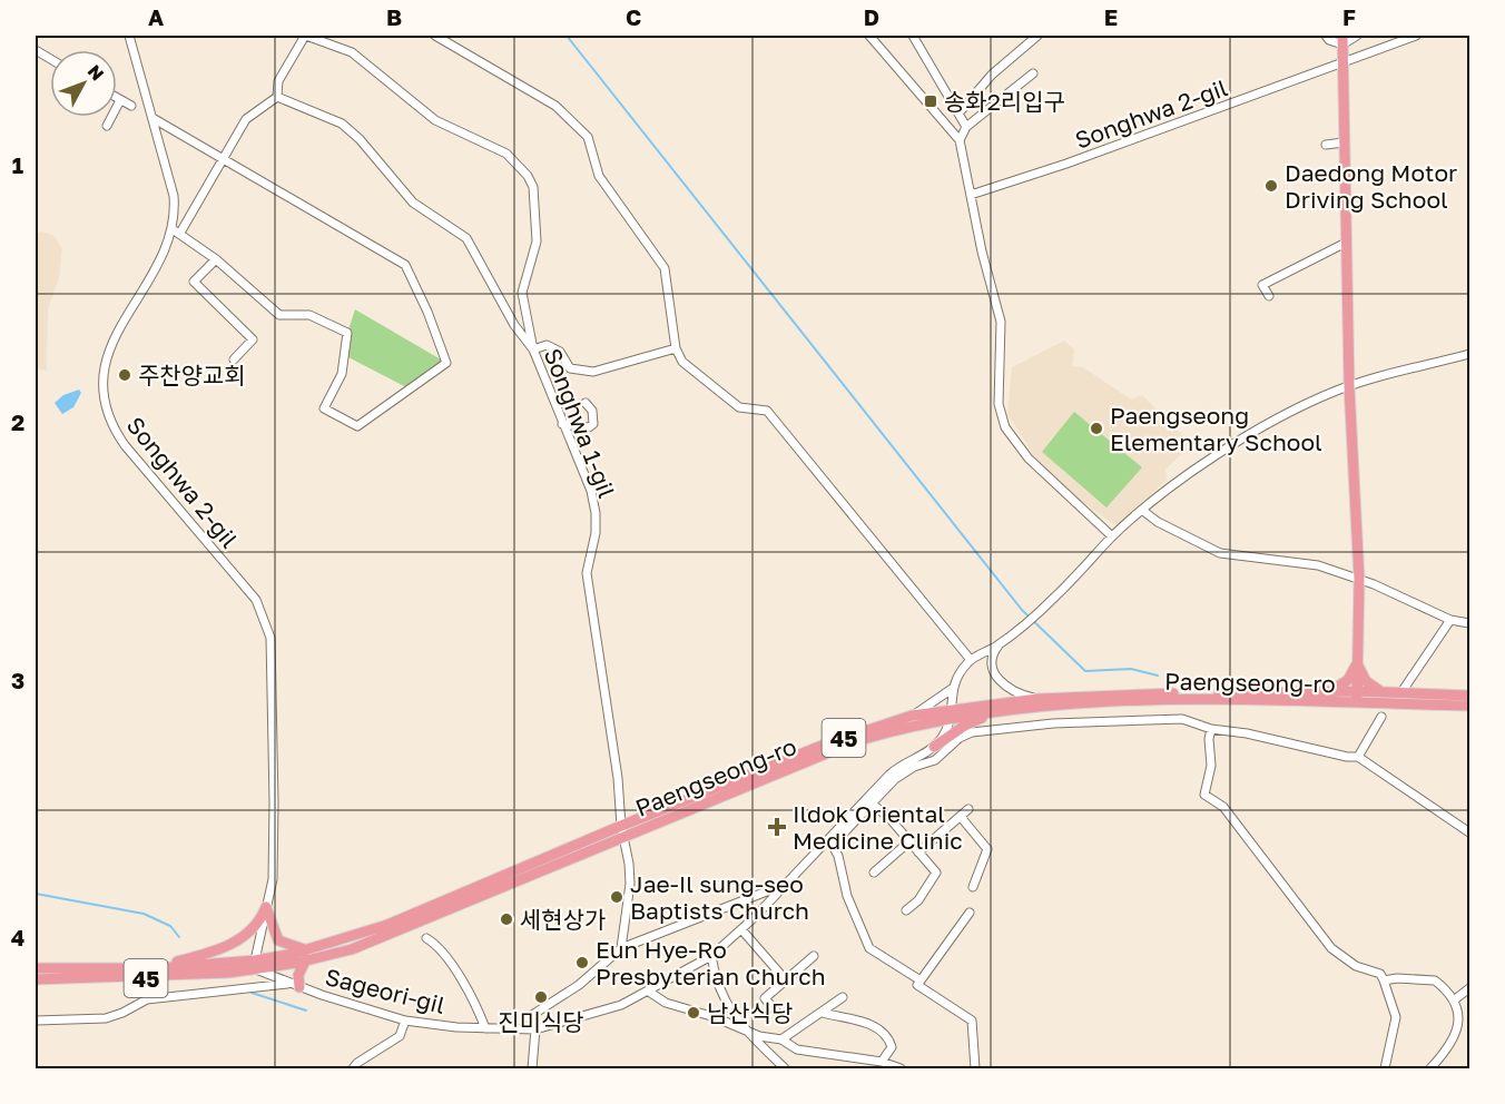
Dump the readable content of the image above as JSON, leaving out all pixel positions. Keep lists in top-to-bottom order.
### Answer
{
  "streets": {
    "main road": ["Paengseong-ro", "45"],
    "street": ["Songhwa 2-gil", "Songhwa 1-gil", "Sageori-gil"]
  },
  "crossings": [
    ["Songhwa 2-gil", "Paengseong-ro"],
    ["Songhwa 2-gil", "Sageori-gil"],
    ["Songhwa 1-gil", "Paengseong-ro"],
    ["Paengseong-ro", "Sageori-gil"]
  ],
  "places": {
    "transit": ["송화2리입구"],
    "other": [
      "Daedong Motor Driving School",
      "주찬양교회",
      "Paengseong Elementary School",
      "Jae-Il sung-seo Baptists Church",
      "세현상가",
      "Eun Hye-Ro Presbyterian Church",
      "진미식당",
      "남산식당"
    ],
    "health": ["Ildok Oriental Medicine Clinic"]
  },
  "north": "top right",
  "grid": {
    "columns": [
      "A",
      "B",
      "C",
      "D",
      "E",
      "F"
    ],
    "rows": [
      "1",
      "2",
      "3",
      "4"
    ]
  }
}
